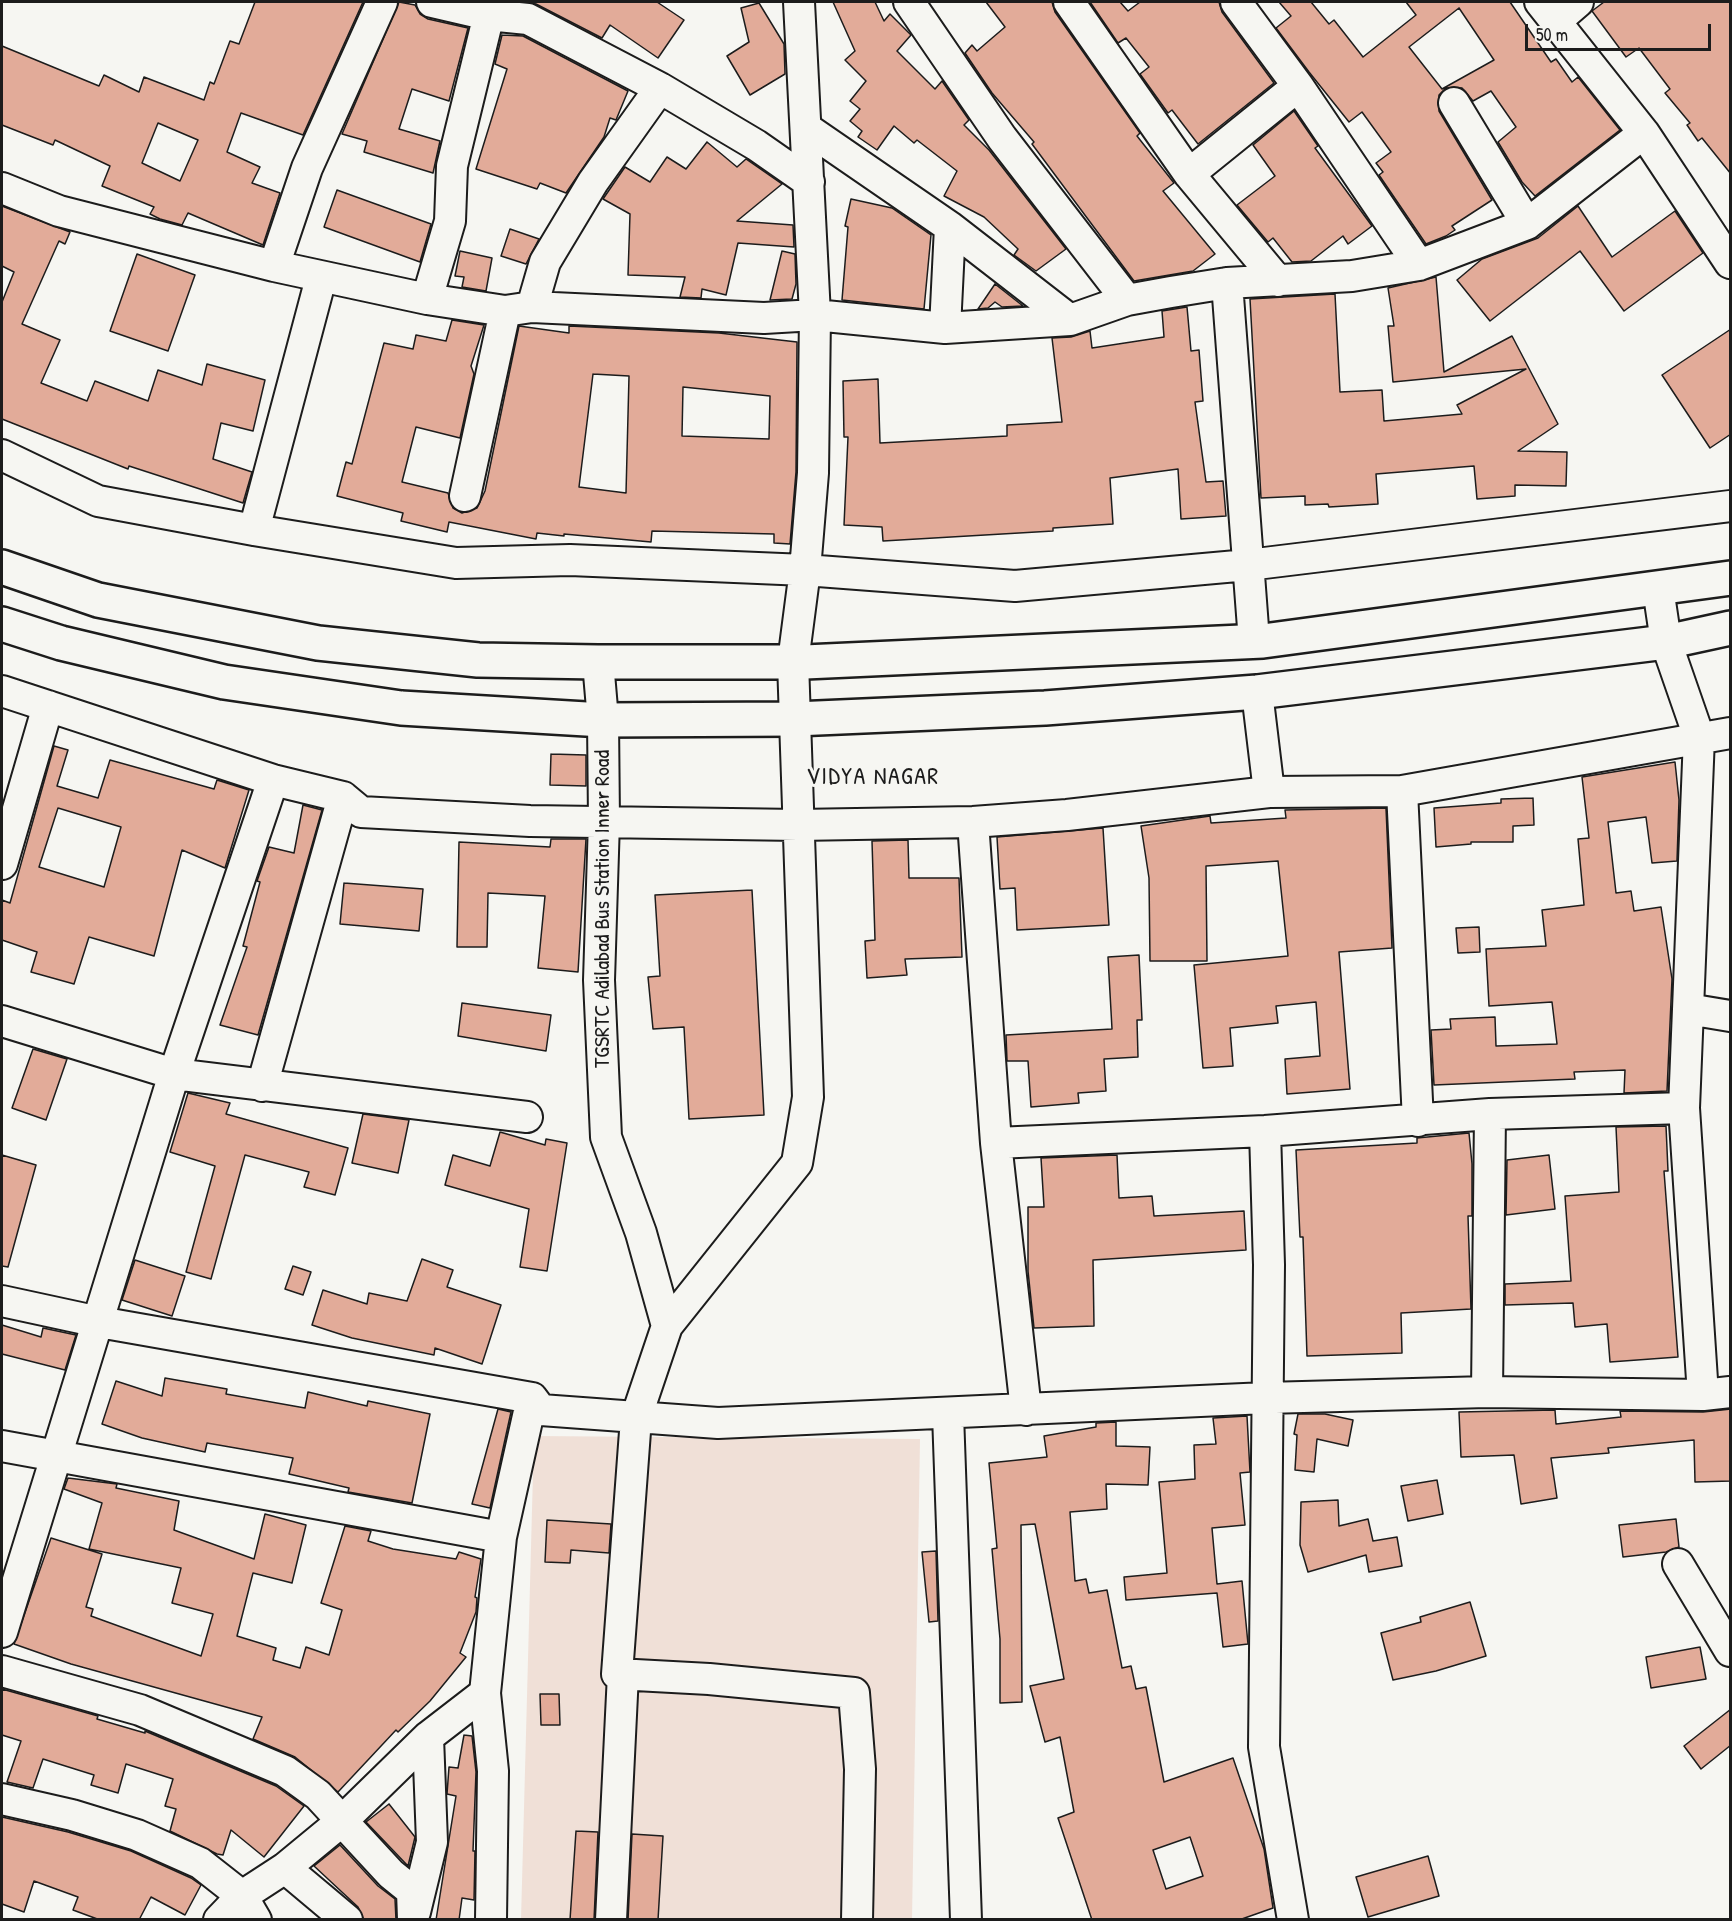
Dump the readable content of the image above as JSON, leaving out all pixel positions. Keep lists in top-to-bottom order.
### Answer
{
  "streets": {
    "street": ["TGSRTC Adilabad Bus Station Inner Road"]
  },
  "districts": ["VIDYA NAGAR"],
  "scale_bar": "50 m"
}
